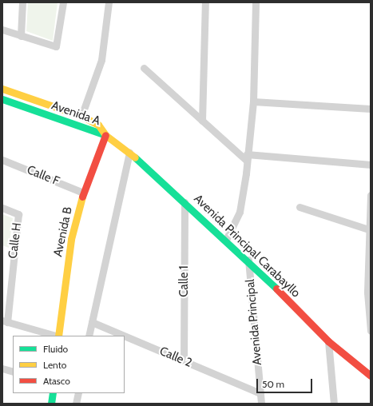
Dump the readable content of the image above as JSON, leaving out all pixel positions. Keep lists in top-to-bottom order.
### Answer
{
  "streets": {
    "street": [
      "Avenida A",
      "Calle F",
      "Avenida B",
      "Calle H",
      "Avenida Principal Carabayllo",
      "Calle 1",
      "Avenida Principal",
      "Calle 2"
    ]
  },
  "crossings": [
    ["Avenida A", "Avenida B"],
    ["Avenida A", "Avenida Principal Carabayllo"],
    ["Calle F", "Avenida B"],
    ["Avenida B", "Avenida Principal Carabayllo"],
    ["Avenida Principal Carabayllo", "Calle 1"],
    ["Avenida Principal Carabayllo", "Avenida Principal"],
    ["Calle 1", "Calle 2"],
    ["Avenida Principal", "Calle 2"]
  ],
  "legend": ["Fluido", "Lento", "Atasco"],
  "scale_bar": "50 m"
}
